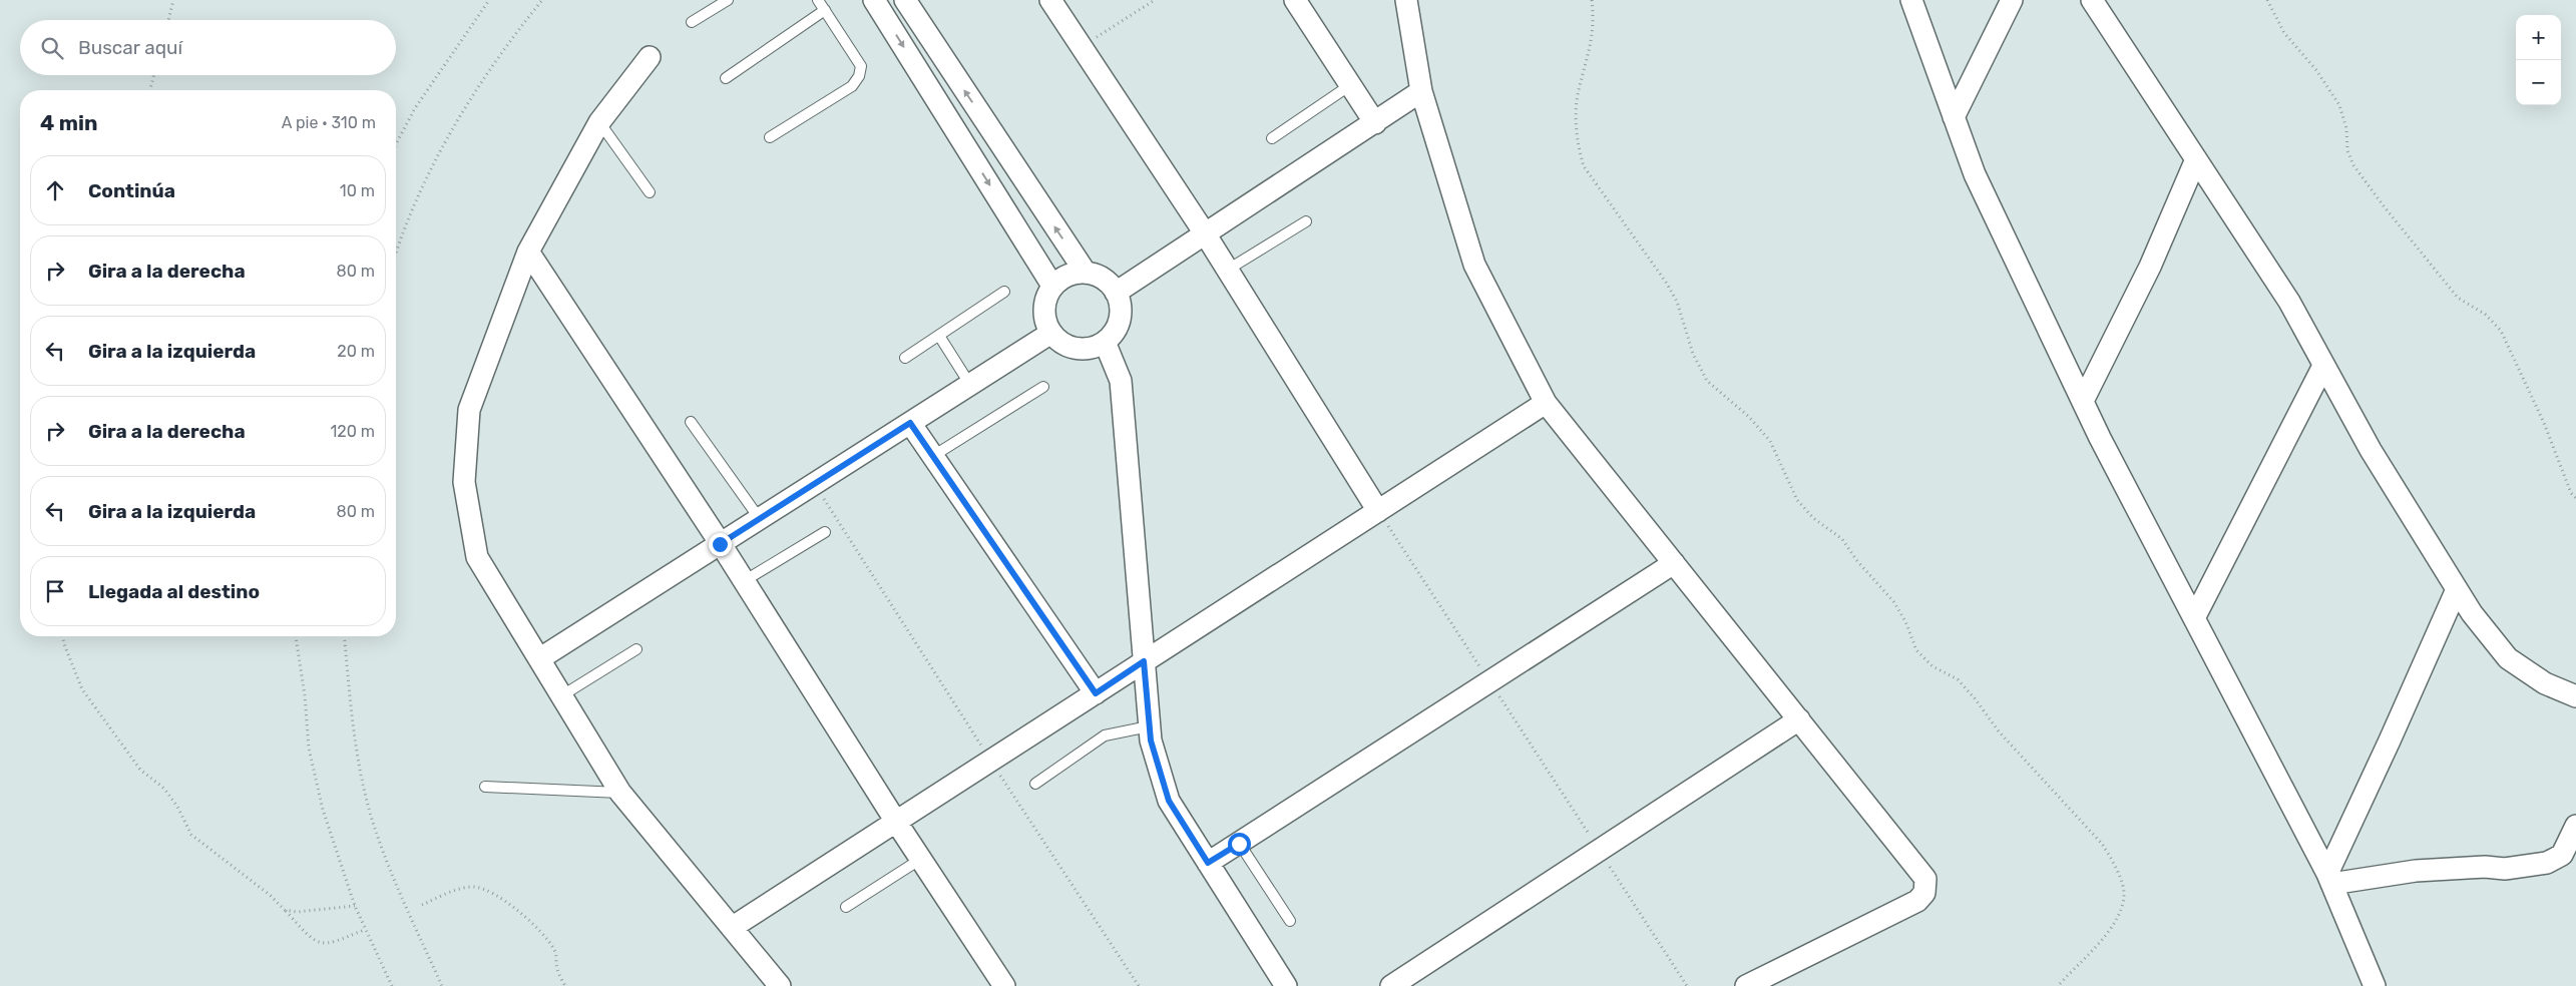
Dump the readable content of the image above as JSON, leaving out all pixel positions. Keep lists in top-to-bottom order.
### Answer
{
  "page": {
    "map_buttons": ["+", "−"],
    "search": "Buscar aquí",
    "heading": ["4 min", "A pie · 310 m"],
    "list": [
      ["Continúa", "10 m"],
      ["Gira a la derecha", "80 m"],
      ["Gira a la izquierda", "20 m"],
      ["Gira a la derecha", "120 m"],
      ["Gira a la izquierda", "80 m"],
      "Llegada al destino"
    ]
  }
}
